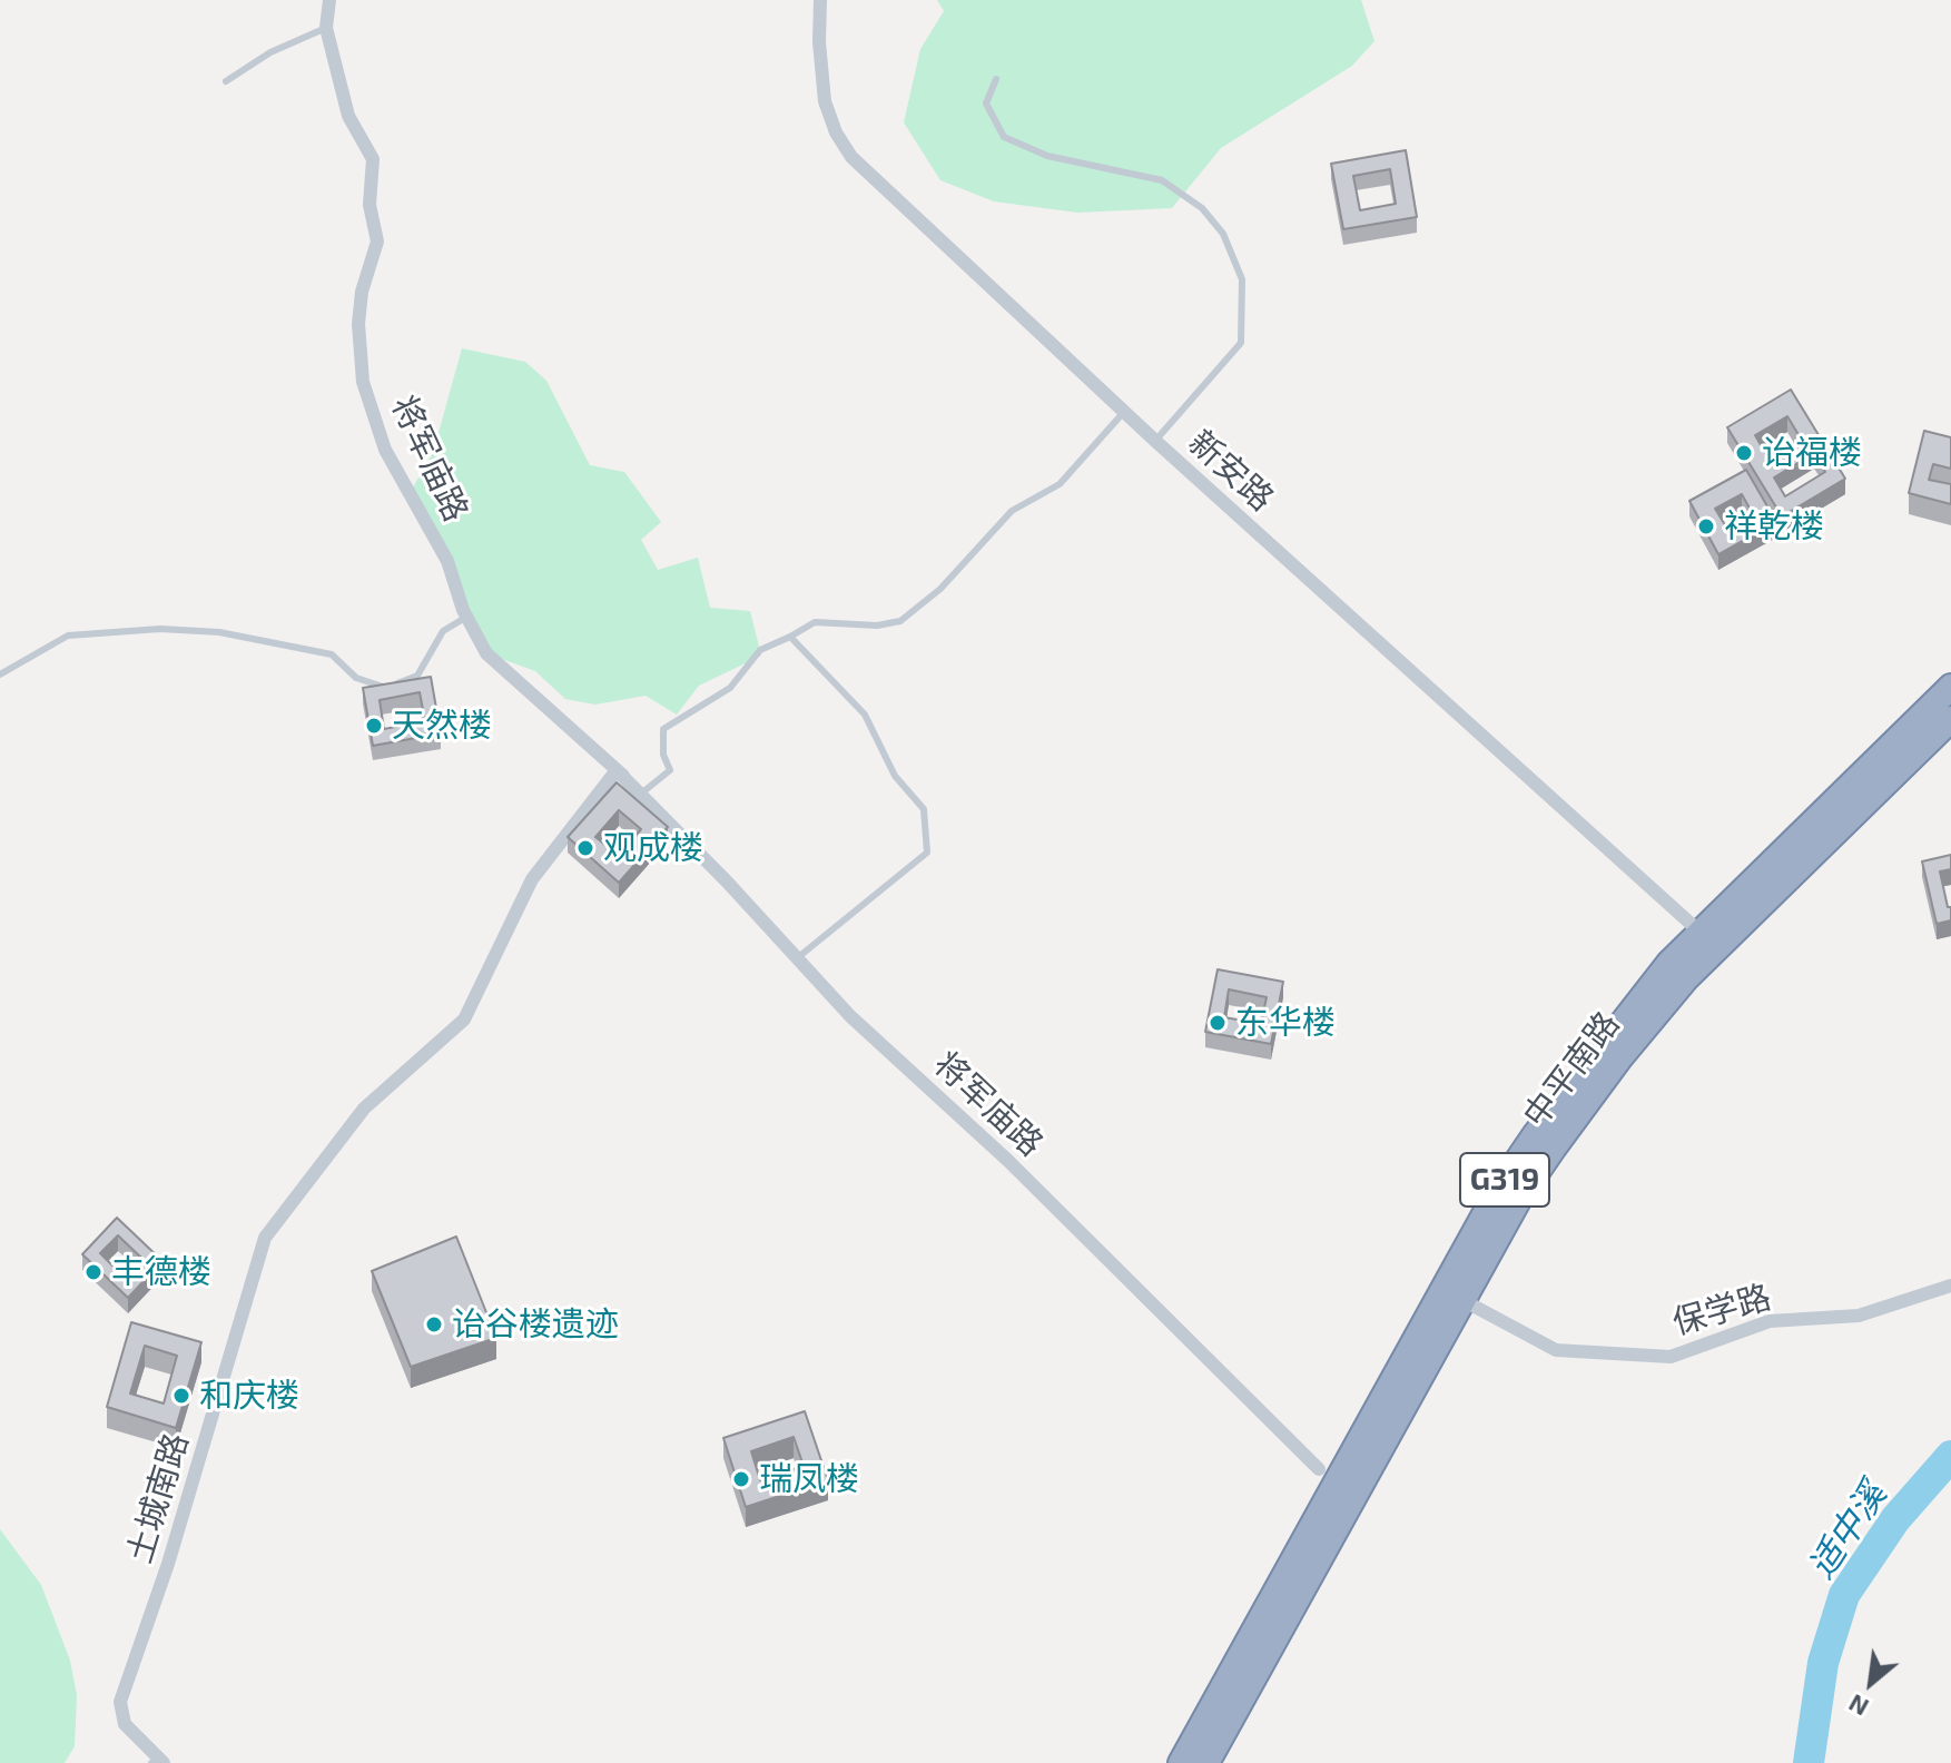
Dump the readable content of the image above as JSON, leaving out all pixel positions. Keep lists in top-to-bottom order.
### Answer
{
  "streets": {
    "highway": ["中平南路", "G319"],
    "street": [
      "将军庙路",
      "新安路",
      "保学路",
      "土城南路"
    ]
  },
  "crossings": [
    ["将军庙路", "土城南路"],
    ["新安路", "G319"],
    ["中平南路", "保学路"]
  ],
  "water": ["适中溪"],
  "places": [
    "诒福楼",
    "祥乾楼",
    "天然楼",
    "观成楼",
    "东华楼",
    "丰德楼",
    "诒谷楼遗迹",
    "和庆楼",
    "瑞凤楼"
  ],
  "north": "bottom left"
}
